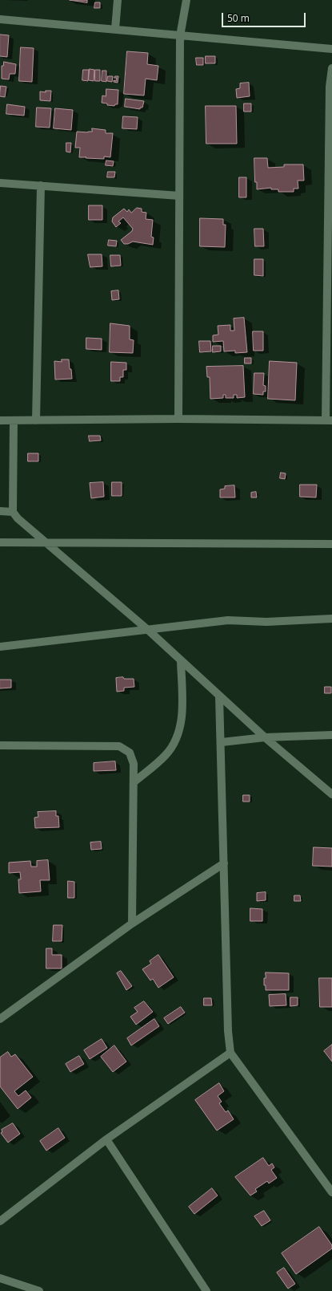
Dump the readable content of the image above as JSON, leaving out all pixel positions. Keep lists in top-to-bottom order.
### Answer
{
  "scale_bar": "50 m"
}
